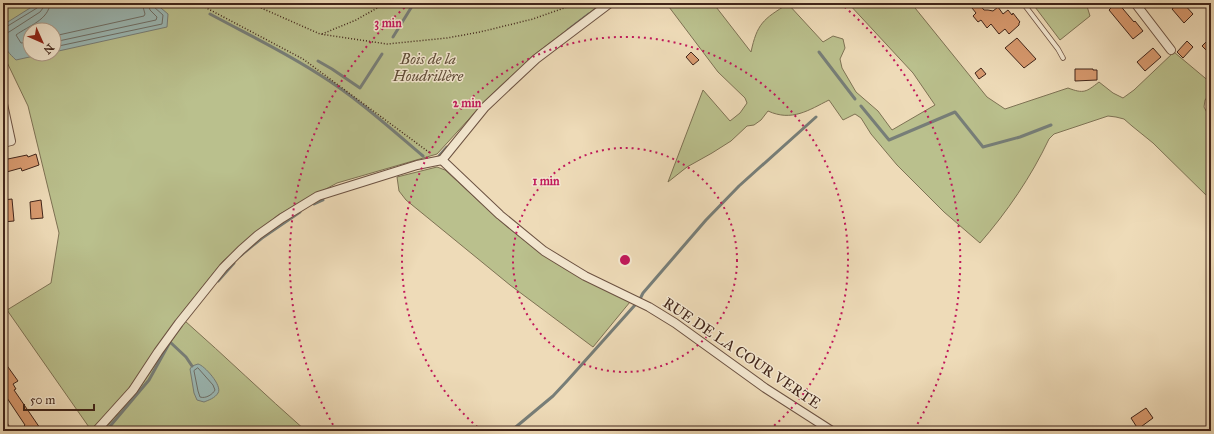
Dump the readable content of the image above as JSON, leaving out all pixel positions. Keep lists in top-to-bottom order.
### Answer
{
  "streets": {
    "street": ["RUE DE LA COUR VERTE"]
  },
  "parks": ["Bois de la Houdrillère"],
  "scale_bar": "50 m",
  "north": "bottom right",
  "rings": ["3 min", "2 min", "1 min"]
}
